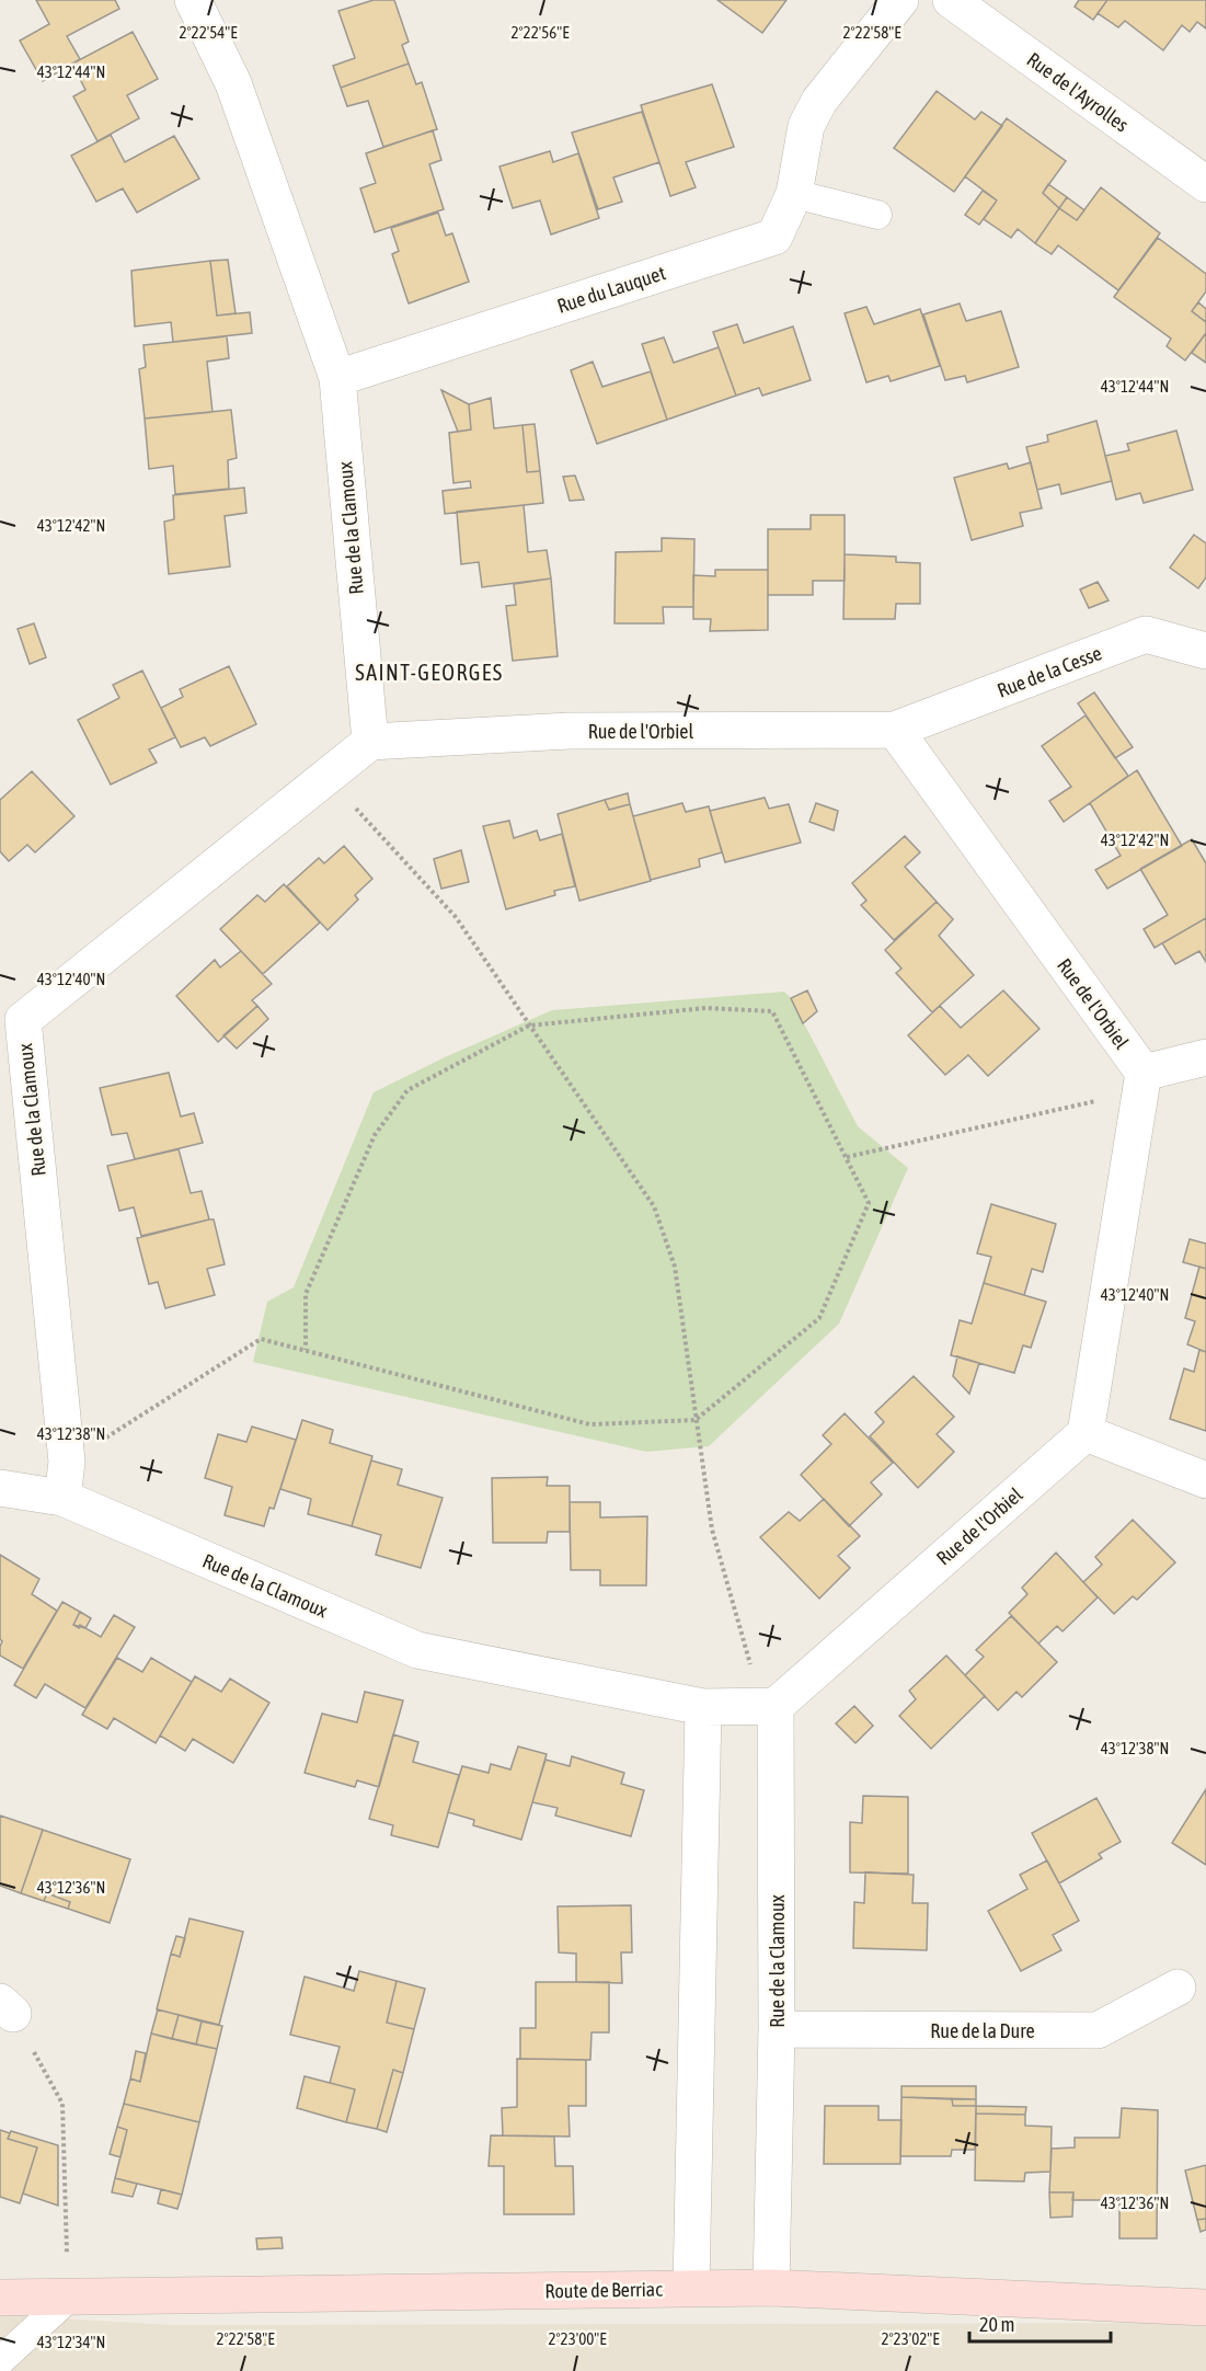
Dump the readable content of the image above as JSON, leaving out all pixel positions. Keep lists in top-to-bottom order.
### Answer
{
  "streets": {
    "main road": ["Route de Berriac"],
    "street": [
      "Rue de l'Ayrolles",
      "Rue du Lauquet",
      "Rue de la Clamoux",
      "Rue de la Cesse",
      "Rue de l'Orbiel",
      "Rue de la Dure"
    ]
  },
  "crossings": [
    ["Rue du Lauquet", "Rue de la Clamoux"],
    ["Rue de la Clamoux", "Rue de l'Orbiel"],
    ["Rue de la Clamoux", "Rue de la Dure"],
    ["Rue de la Clamoux", "Route de Berriac"],
    ["Rue de la Cesse", "Rue de l'Orbiel"]
  ],
  "districts": ["SAINT-GEORGES"],
  "scale_bar": "20 m",
  "coordinates": [
    "2°22'54\"E",
    "2°22'56\"E",
    "2°22'58\"E",
    "43°12'44\"N",
    "43°12'42\"N",
    "43°12'40\"N",
    "43°12'38\"N",
    "43°12'36\"N",
    "2°23'00\"E",
    "2°23'02\"E",
    "43°12'34\"N"
  ]
}
